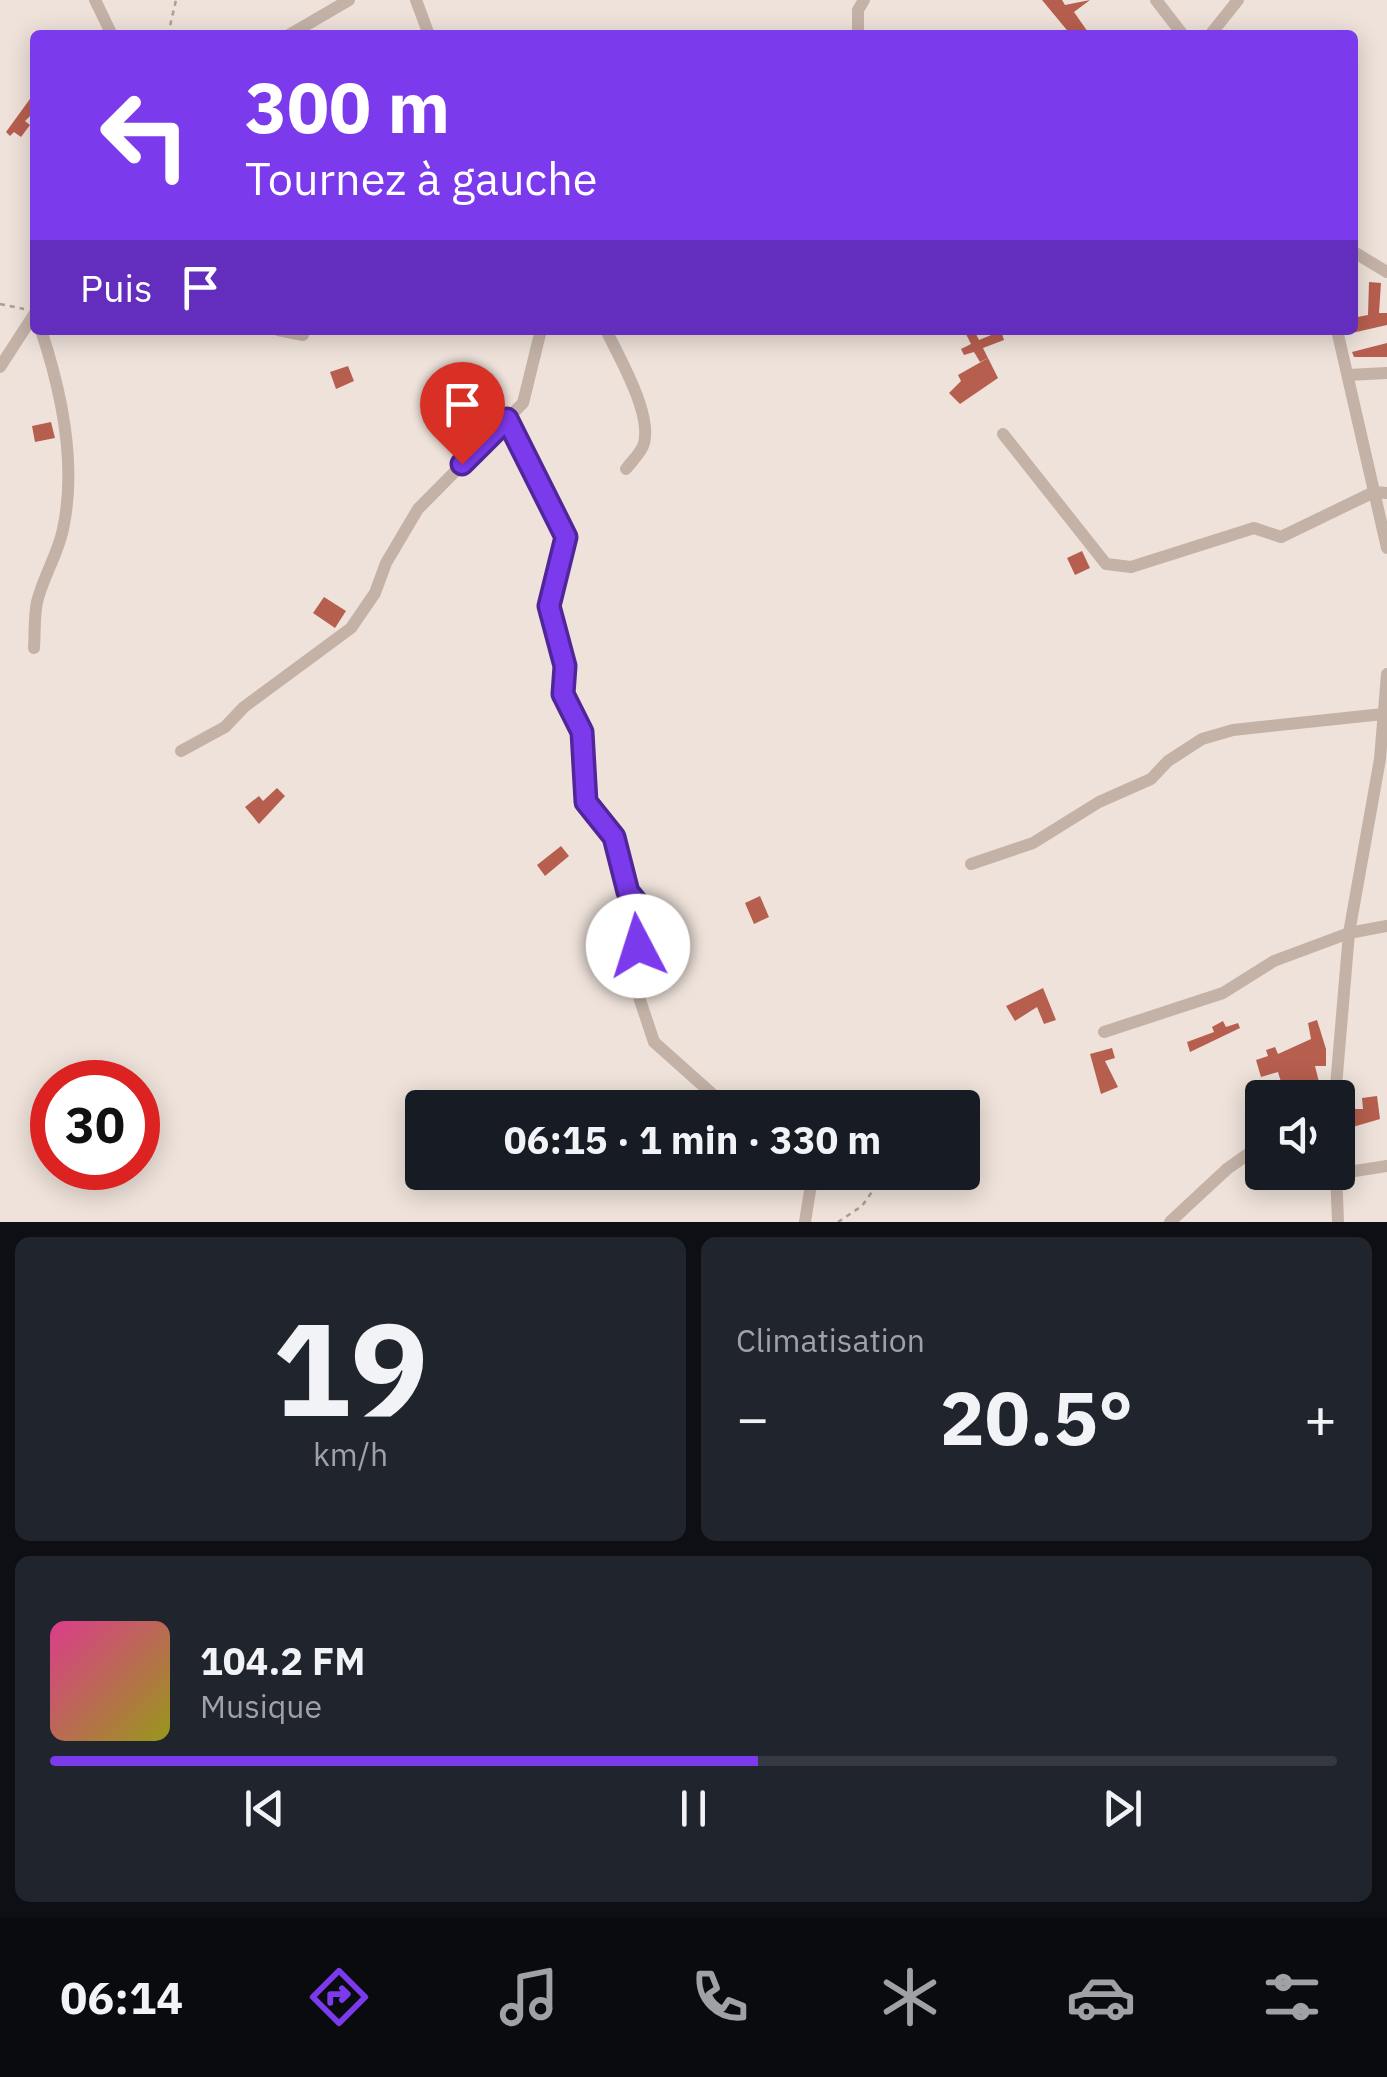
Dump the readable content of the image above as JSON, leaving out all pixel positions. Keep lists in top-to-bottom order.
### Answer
{
  "page": {
    "turn": ["300 m", "Tournez à gauche"],
    "then": "Puis",
    "limit": "30",
    "trip": "06:15 · 1 min · 330 m",
    "tile": [
      ["19", "km/h"],
      "Climatisation"
    ],
    "heat": ["−", "20.5°", "+"],
    "song": ["104.2 FM", "Musique"],
    "tabs": "06:14"
  }
}
